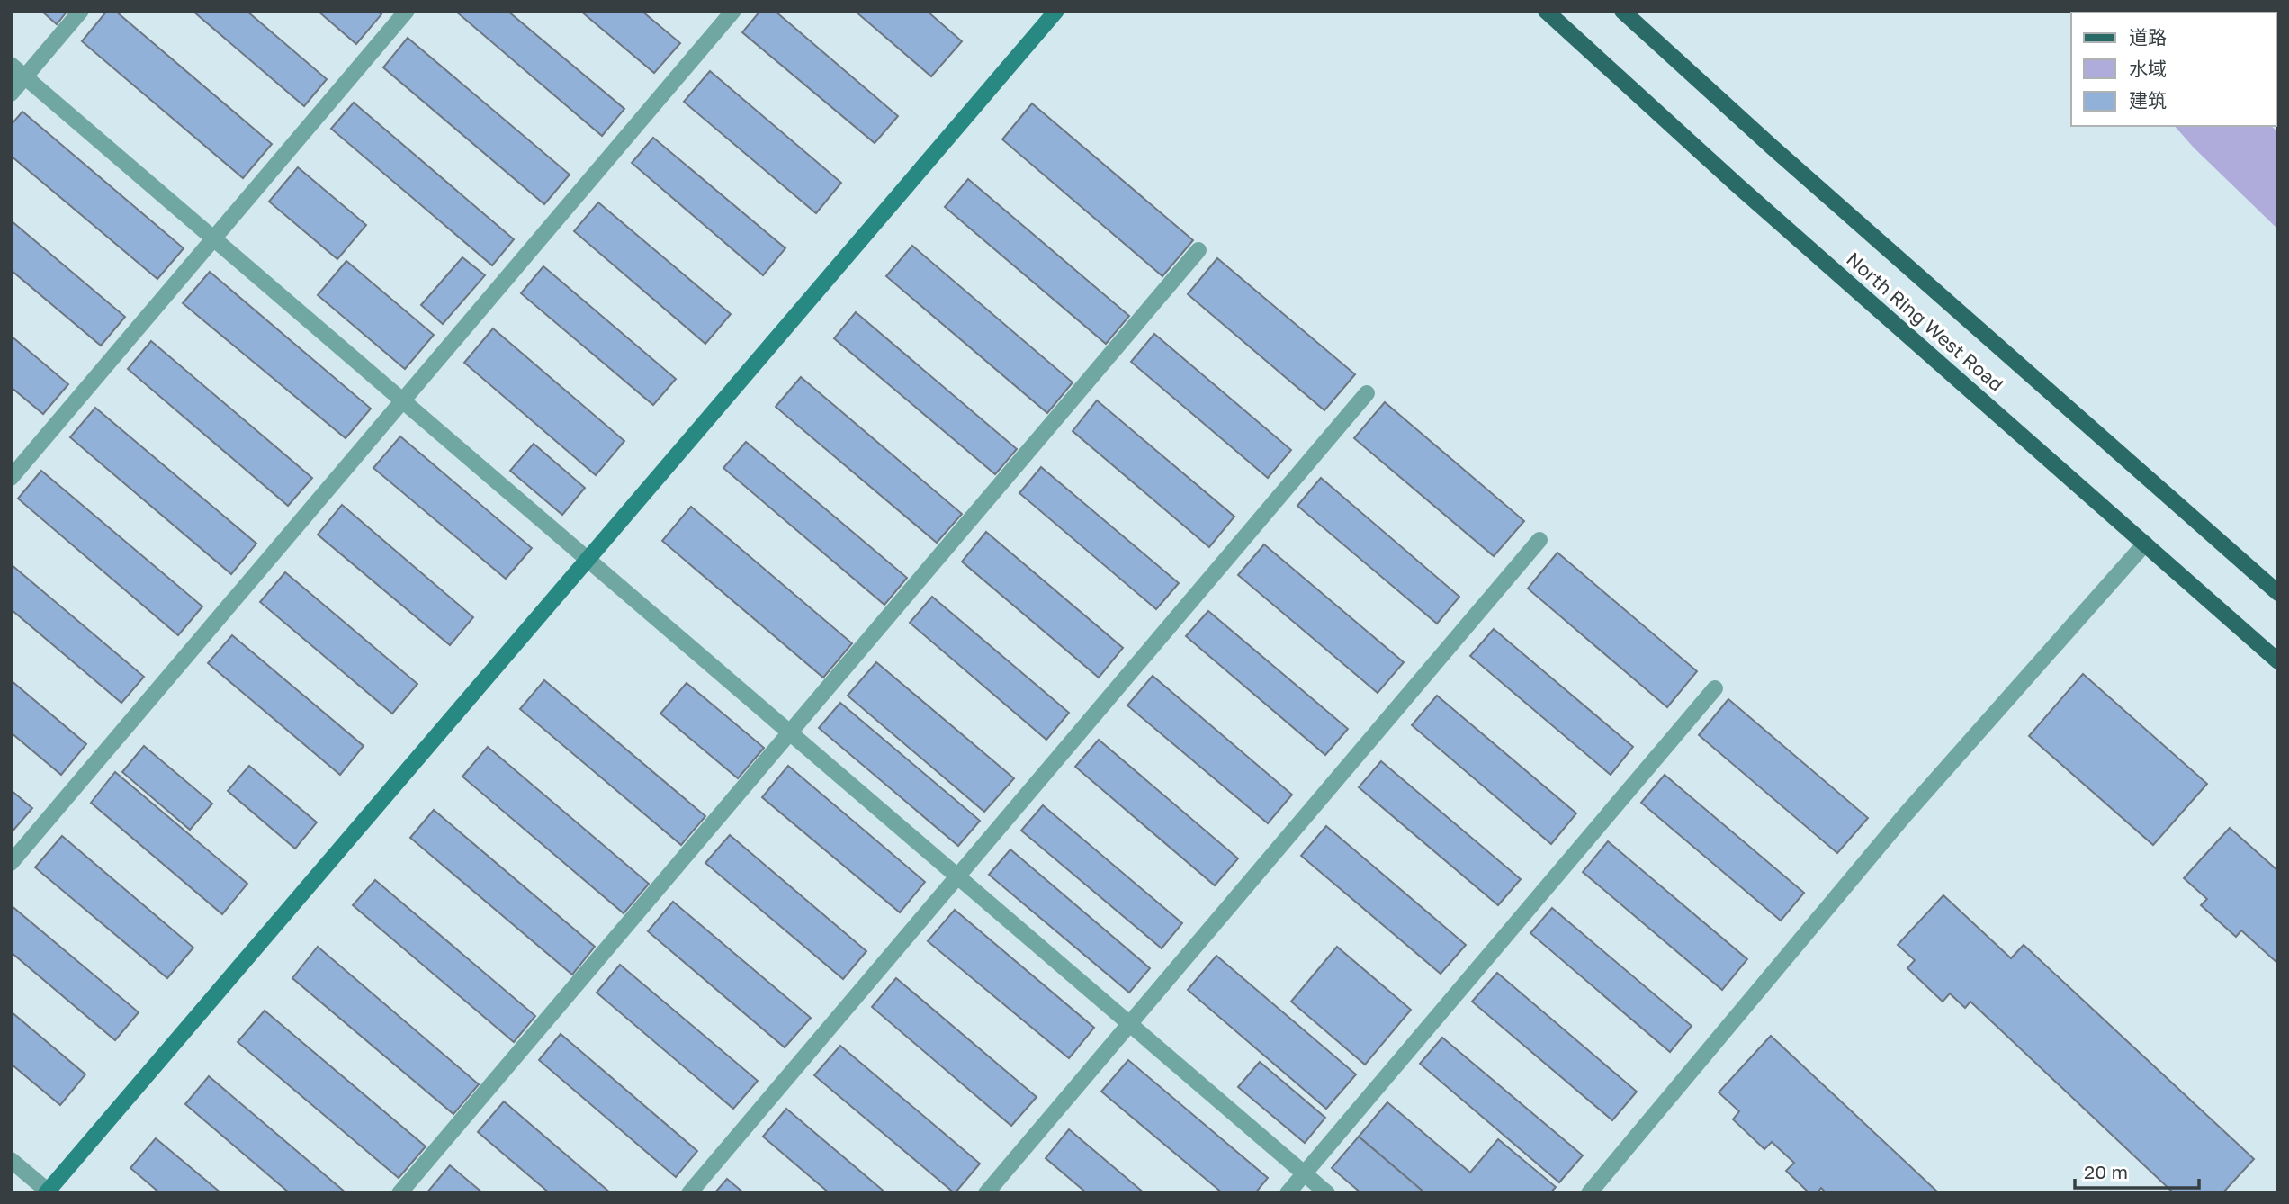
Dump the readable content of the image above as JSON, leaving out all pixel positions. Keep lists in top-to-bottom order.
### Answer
{
  "streets": {
    "main road": ["North Ring West Road"]
  },
  "legend": ["道路", "水域", "建筑"],
  "scale_bar": "20 m"
}
